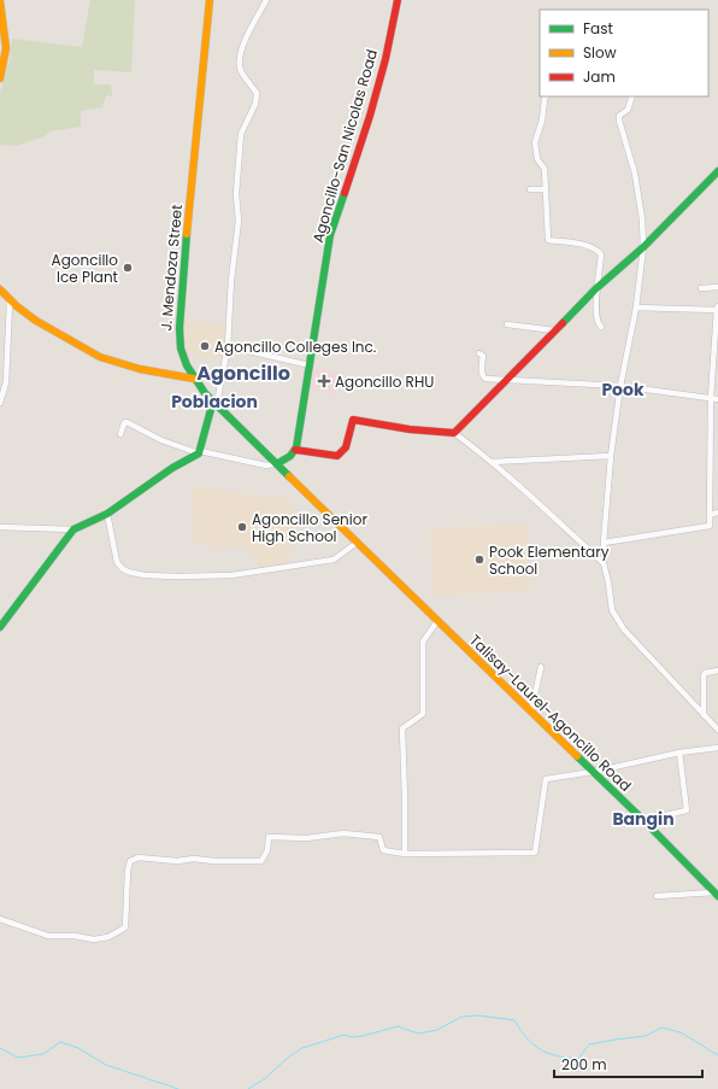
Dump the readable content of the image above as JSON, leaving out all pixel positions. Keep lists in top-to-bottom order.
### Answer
{
  "streets": {
    "main road": ["Agoncillo-San Nicolas Road", "J. Mendoza Street", "Talisay-Laurel-Agoncillo Road"]
  },
  "crossings": [
    ["J. Mendoza Street", "Talisay-Laurel-Agoncillo Road"]
  ],
  "districts": [
    "Agoncillo",
    "Pook",
    "Poblacion",
    "Bangin"
  ],
  "places": {
    "other": [
      "Agoncillo Ice Plant",
      "Agoncillo Colleges Inc.",
      "Agoncillo Senior High School",
      "Pook Elementary School"
    ],
    "health": ["Agoncillo RHU"]
  },
  "legend": ["Fast", "Slow", "Jam"],
  "scale_bar": "200 m"
}
